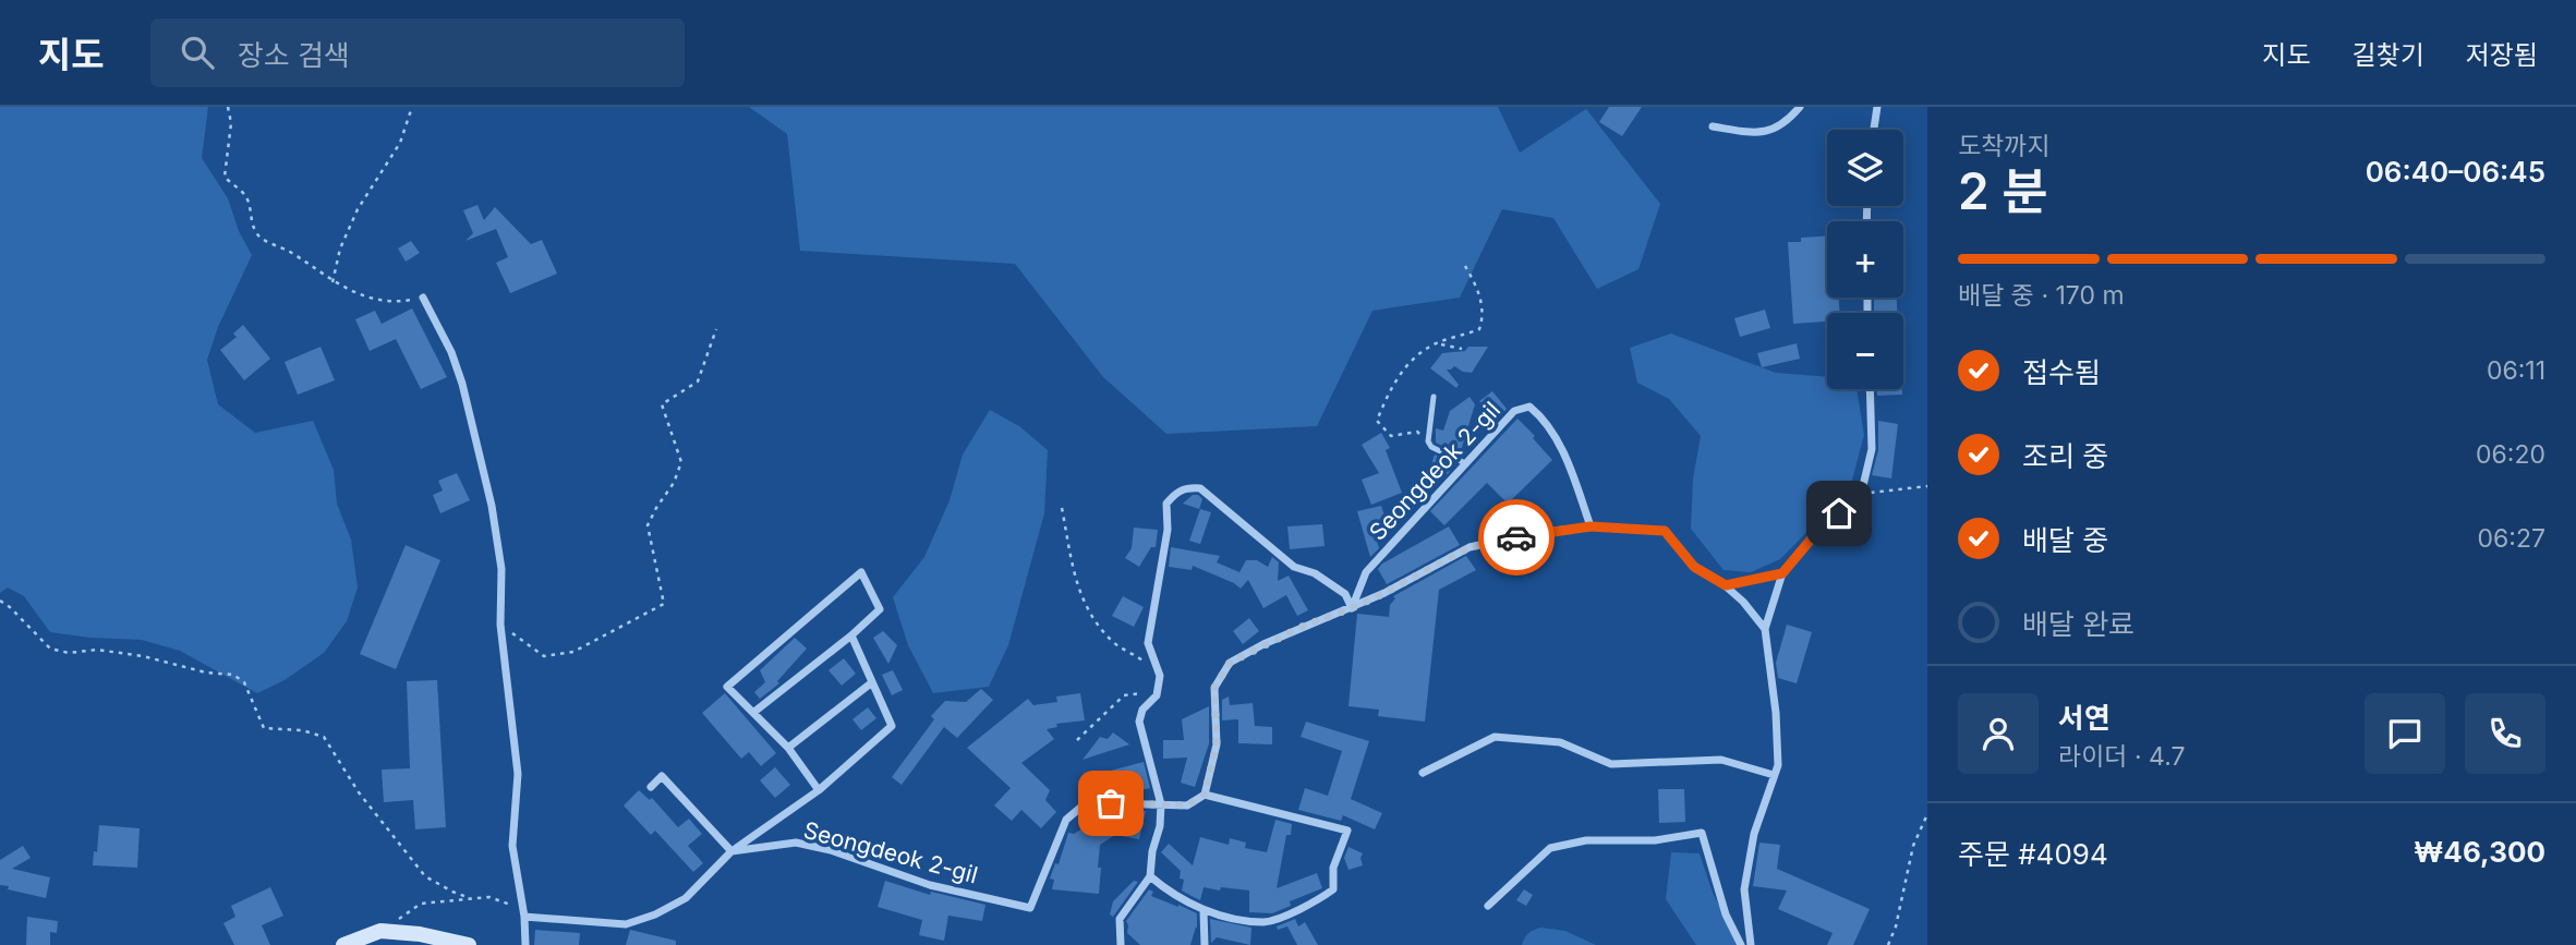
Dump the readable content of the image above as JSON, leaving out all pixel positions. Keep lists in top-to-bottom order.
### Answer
{
  "streets": {
    "street": ["Seongdeok 2-gil"]
  },
  "page": {
    "header": "지도",
    "search": "장소 검색",
    "nav": ["지도", "길찾기", "저장됨"],
    "heading": ["2 분", "도착까지", "06:40–06:45"],
    "panel": [
      "서연",
      "라이더 · 4.7",
      "주문 #4094",
      "₩46,300"
    ],
    "map_buttons": ["+", "−"],
    "bar": "배달 중 · 170 m",
    "list": [
      ["접수됨", "06:11"],
      ["조리 중", "06:20"],
      ["배달 중", "06:27"],
      "배달 완료"
    ]
  }
}
